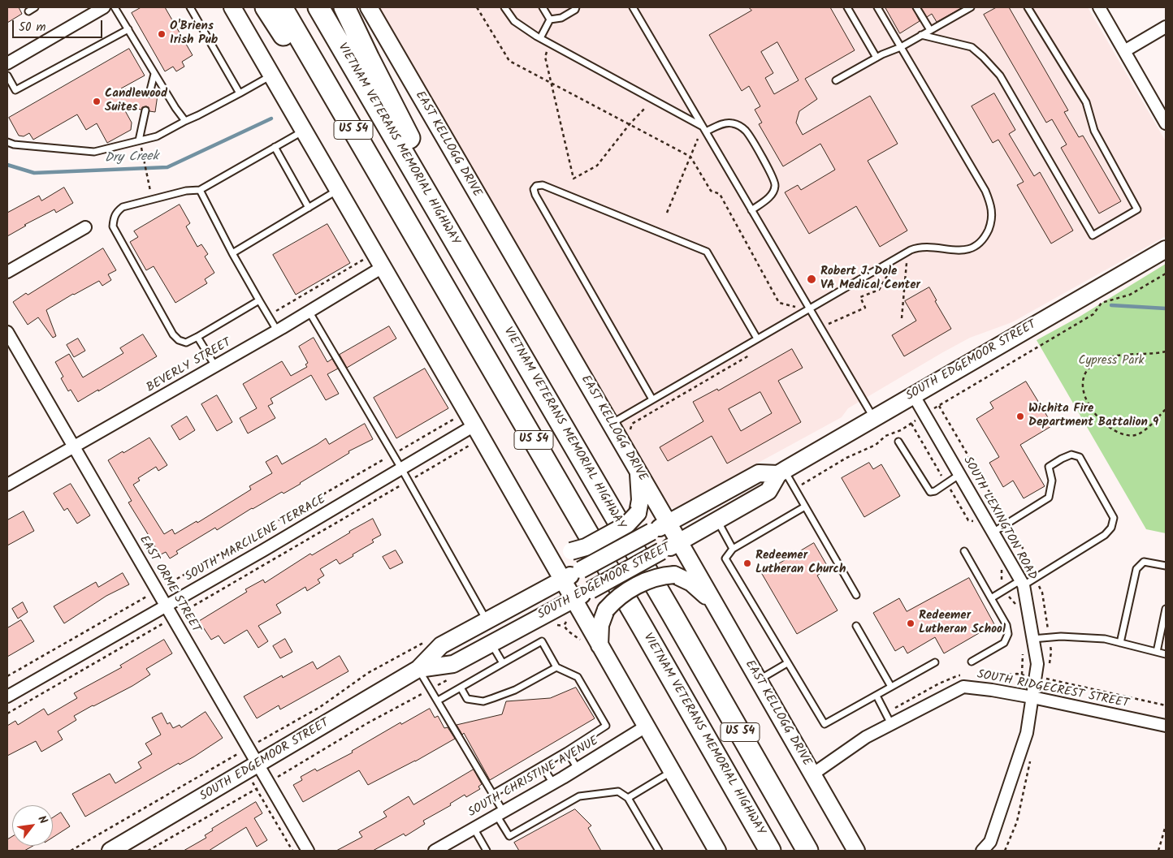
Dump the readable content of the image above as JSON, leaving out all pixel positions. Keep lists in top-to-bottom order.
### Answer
{
  "streets": {
    "highway": ["US 54", "VIETNAM VETERANS MEMORIAL HIGHWAY"],
    "main road": ["EAST KELLOGG DRIVE", "SOUTH EDGEMOOR STREET"],
    "street": [
      "BEVERLY STREET",
      "SOUTH LEXINGTON ROAD",
      "SOUTH MARCILENE TERRACE",
      "EAST ORME STREET",
      "SOUTH RIDGECREST STREET",
      "SOUTH CHRISTINE AVENUE"
    ]
  },
  "crossings": [
    ["EAST KELLOGG DRIVE", "SOUTH EDGEMOOR STREET"],
    ["EAST KELLOGG DRIVE", "SOUTH RIDGECREST STREET"],
    ["SOUTH EDGEMOOR STREET", "SOUTH LEXINGTON ROAD"],
    ["SOUTH EDGEMOOR STREET", "EAST ORME STREET"],
    ["BEVERLY STREET", "EAST ORME STREET"],
    ["SOUTH LEXINGTON ROAD", "SOUTH RIDGECREST STREET"],
    ["SOUTH MARCILENE TERRACE", "EAST ORME STREET"]
  ],
  "water": ["Dry Creek"],
  "parks": ["Cypress Park"],
  "places": [
    "O'Briens Irish Pub",
    "Candlewood Suites",
    "Robert J. Dole VA Medical Center",
    "Wichita Fire Department Battalion 9",
    "Redeemer Lutheran Church",
    "Redeemer Lutheran School"
  ],
  "scale_bar": "50 m",
  "north": "top right"
}
